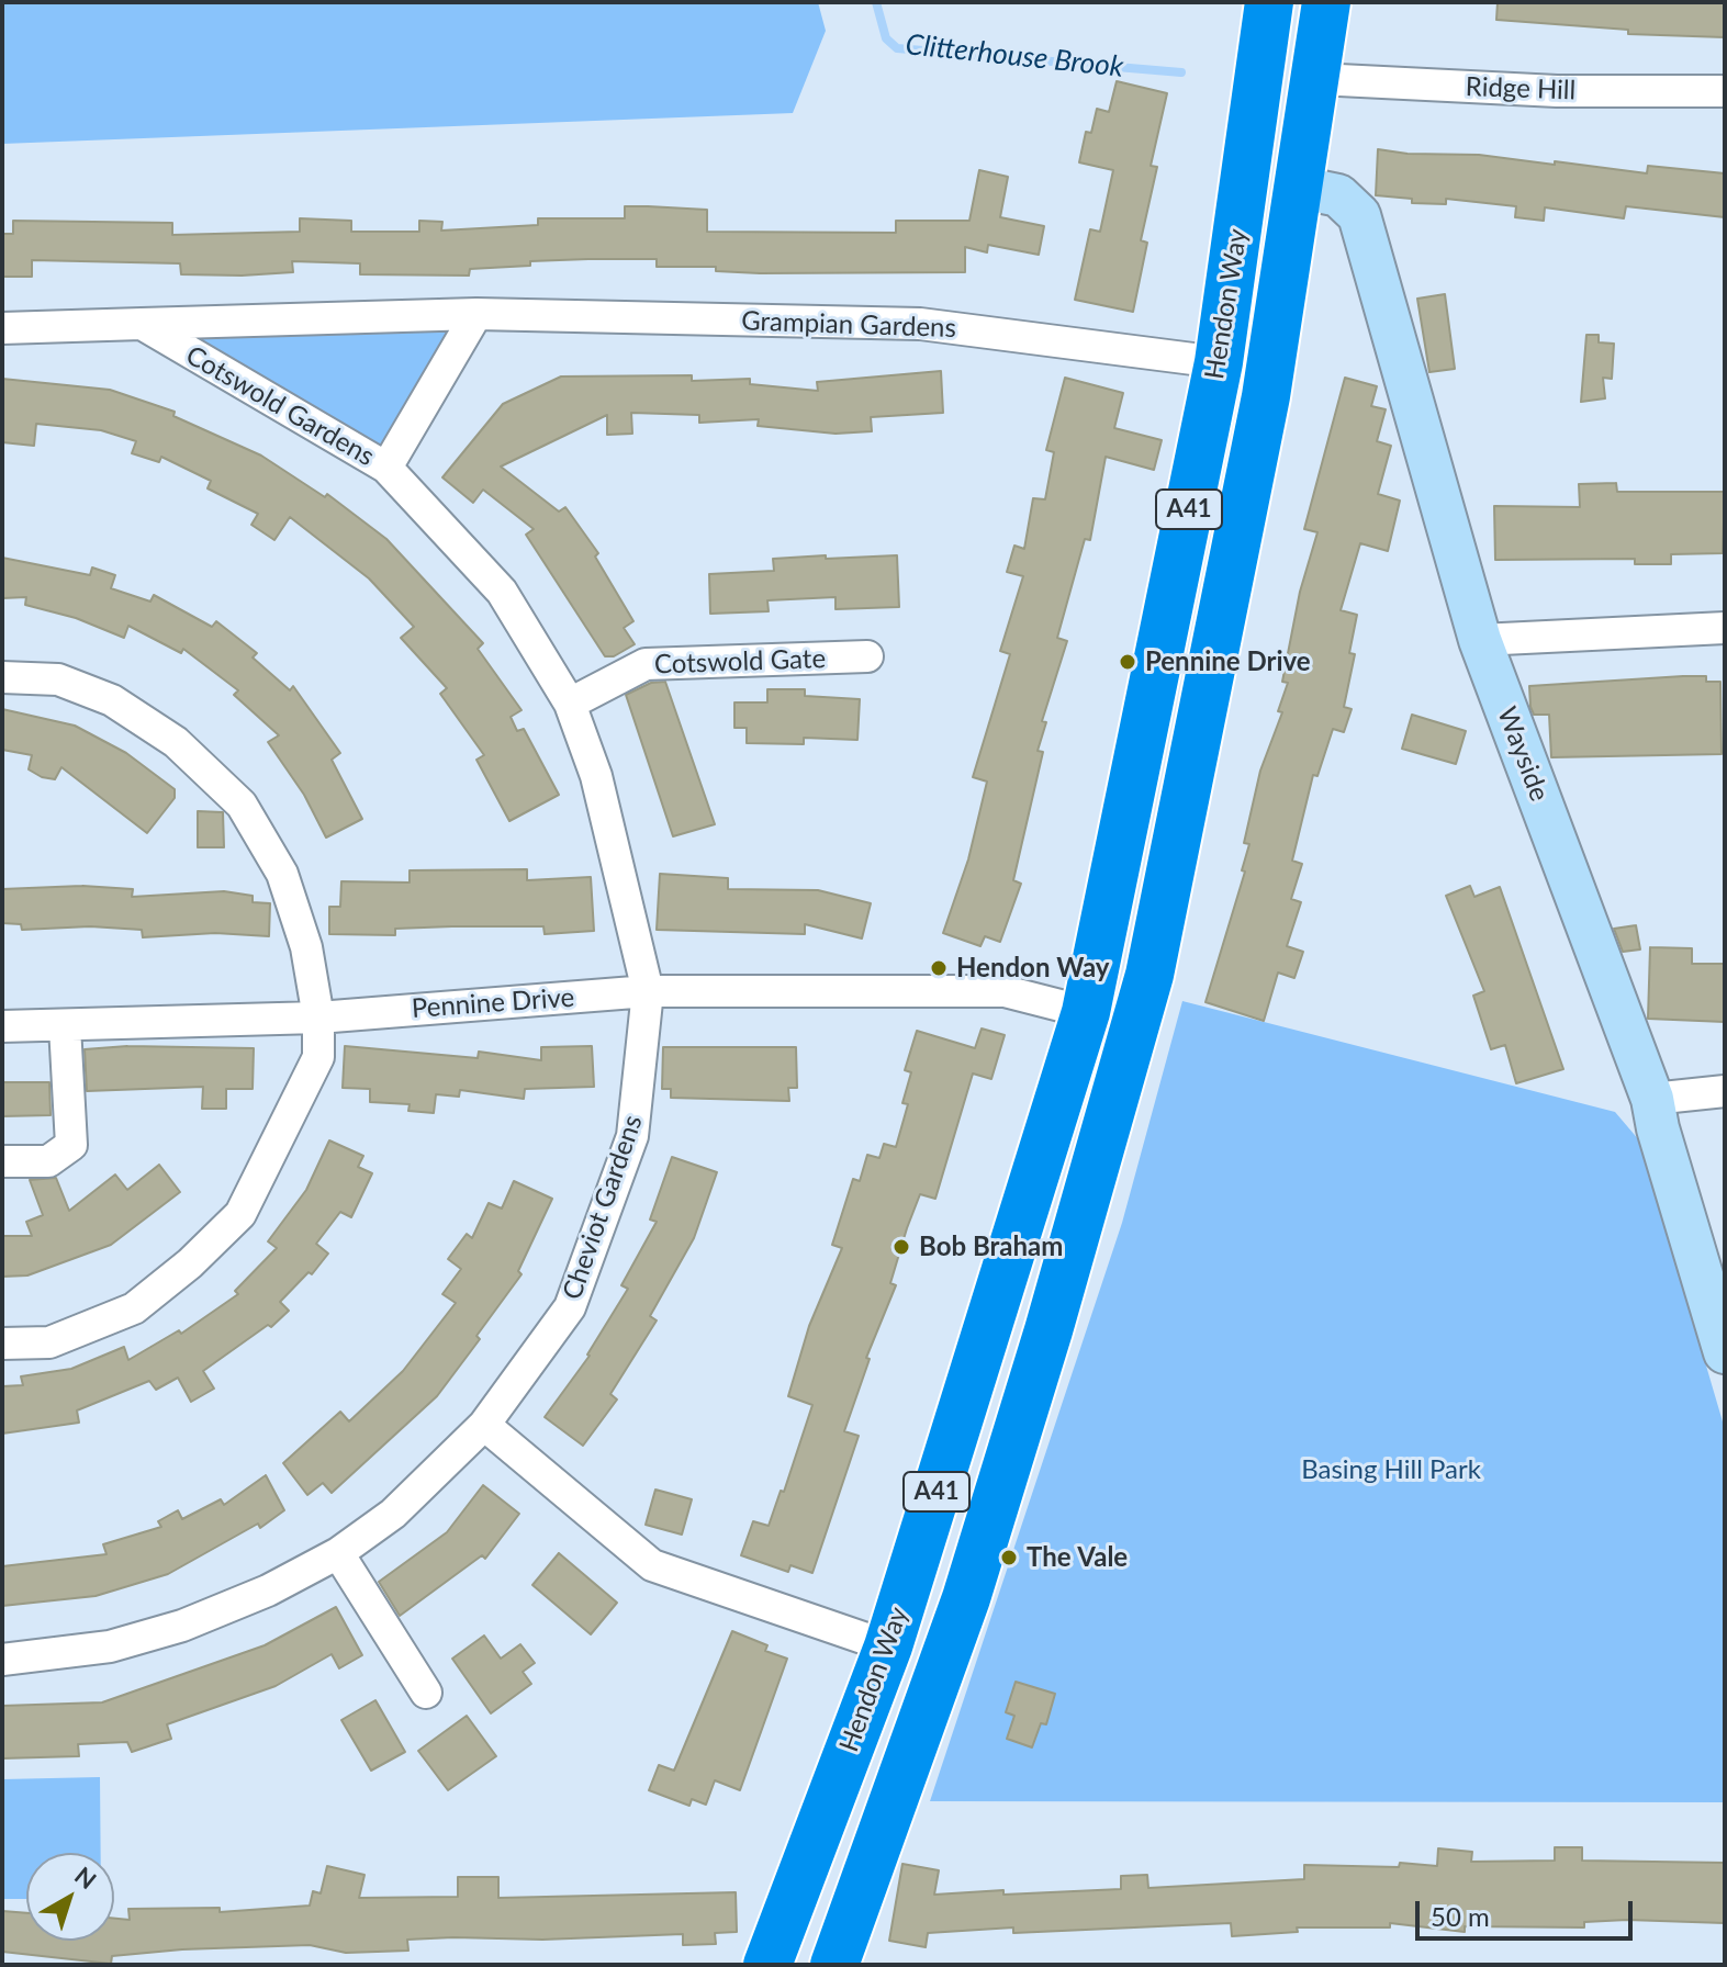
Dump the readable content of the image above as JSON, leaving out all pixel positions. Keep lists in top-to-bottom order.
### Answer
{
  "streets": {
    "highway": ["Hendon Way", "A41"],
    "street": [
      "Ridge Hill",
      "Grampian Gardens",
      "Cotswold Gardens",
      "Cotswold Gate",
      "Wayside",
      "Pennine Drive",
      "Cheviot Gardens"
    ]
  },
  "crossings": [
    ["Ridge Hill", "Hendon Way"],
    ["Hendon Way", "Grampian Gardens"],
    ["Hendon Way", "Wayside"],
    ["Hendon Way", "Pennine Drive"],
    ["Grampian Gardens", "Cotswold Gardens"],
    ["Cotswold Gardens", "Cotswold Gate"],
    ["Cotswold Gardens", "Pennine Drive"],
    ["Cotswold Gardens", "Cheviot Gardens"],
    ["Pennine Drive", "Cheviot Gardens"]
  ],
  "water": ["Clitterhouse Brook"],
  "parks": ["Basing Hill Park"],
  "places": [
    "Pennine Drive",
    "Hendon Way",
    "Bob Braham",
    "The Vale"
  ],
  "scale_bar": "50 m",
  "north": "top right"
}
